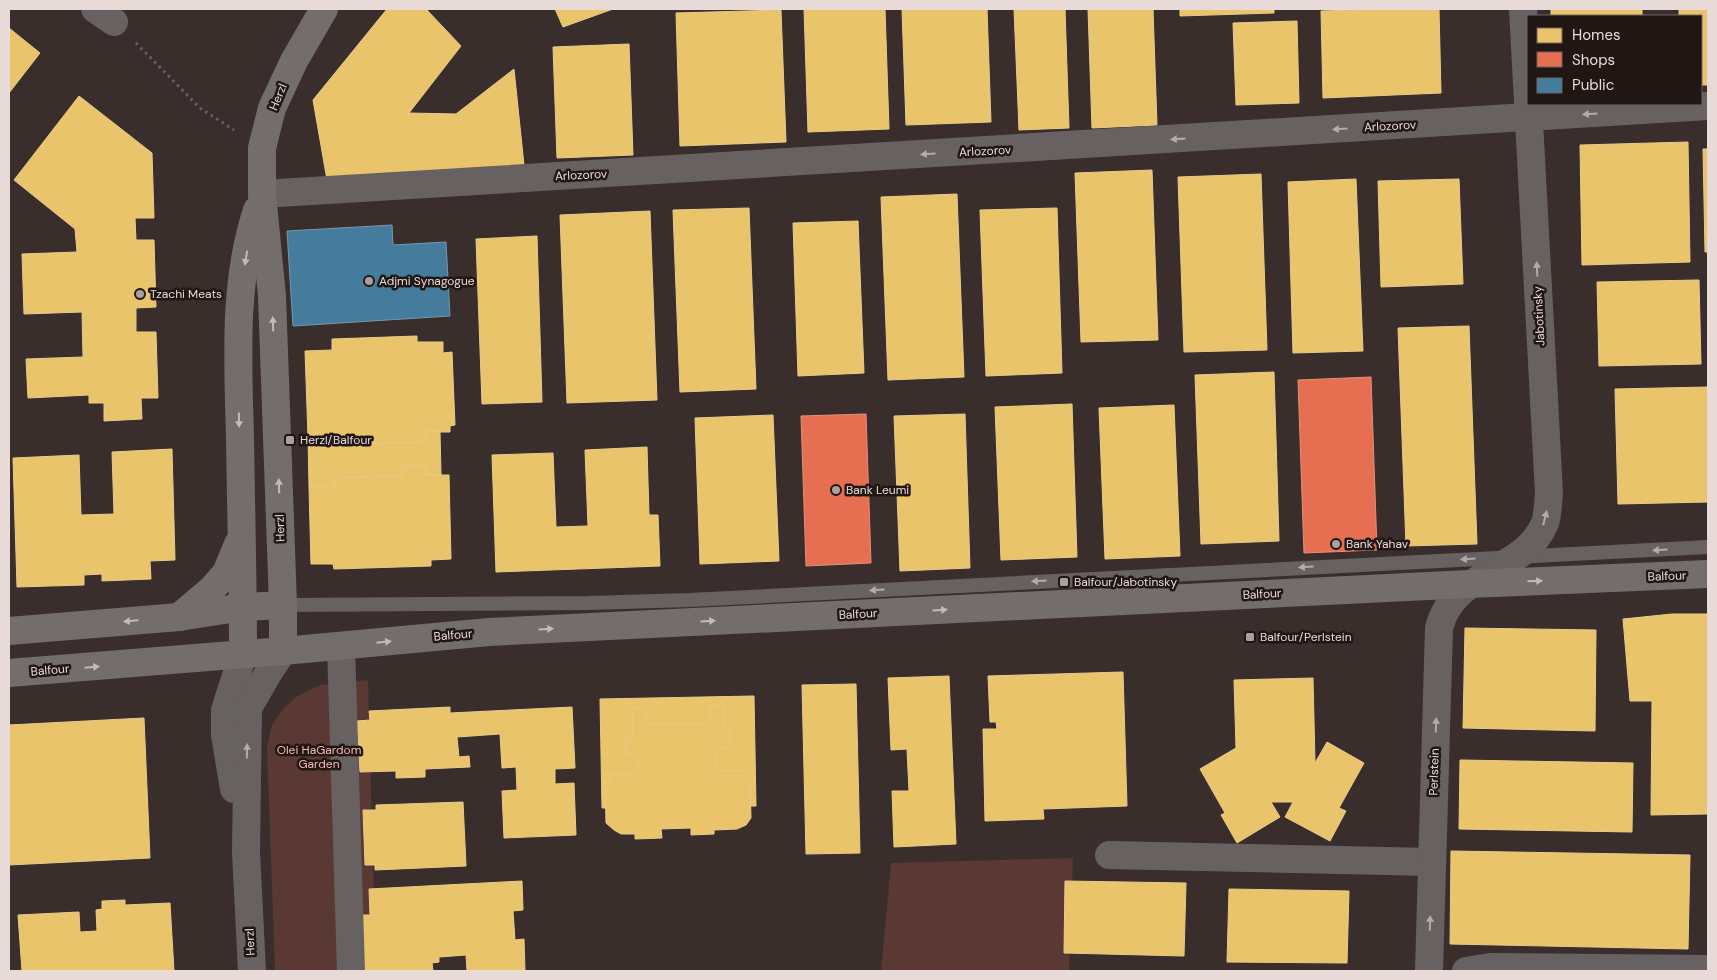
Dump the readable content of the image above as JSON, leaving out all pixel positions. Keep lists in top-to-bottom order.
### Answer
{
  "streets": {
    "street": [
      "Herzl",
      "Arlozorov",
      "Jabotinsky",
      "Balfour",
      "Perlstein"
    ]
  },
  "crossings": [
    ["Herzl", "Arlozorov"],
    ["Herzl", "Balfour"],
    ["Arlozorov", "Jabotinsky"],
    ["Jabotinsky", "Balfour"],
    ["Jabotinsky", "Perlstein"],
    ["Balfour", "Perlstein"]
  ],
  "one_way": ["Arlozorov", "Jabotinsky", "Perlstein"],
  "parks": ["Olei HaGardom Garden"],
  "places": {
    "other": [
      "Adjmi Synagogue",
      "Tzachi Meats",
      "Bank Leumi",
      "Bank Yahav"
    ],
    "transit": ["Herzl/Balfour", "Balfour/Jabotinsky", "Balfour/Perlstein"]
  },
  "legend": ["Homes", "Shops", "Public"]
}
